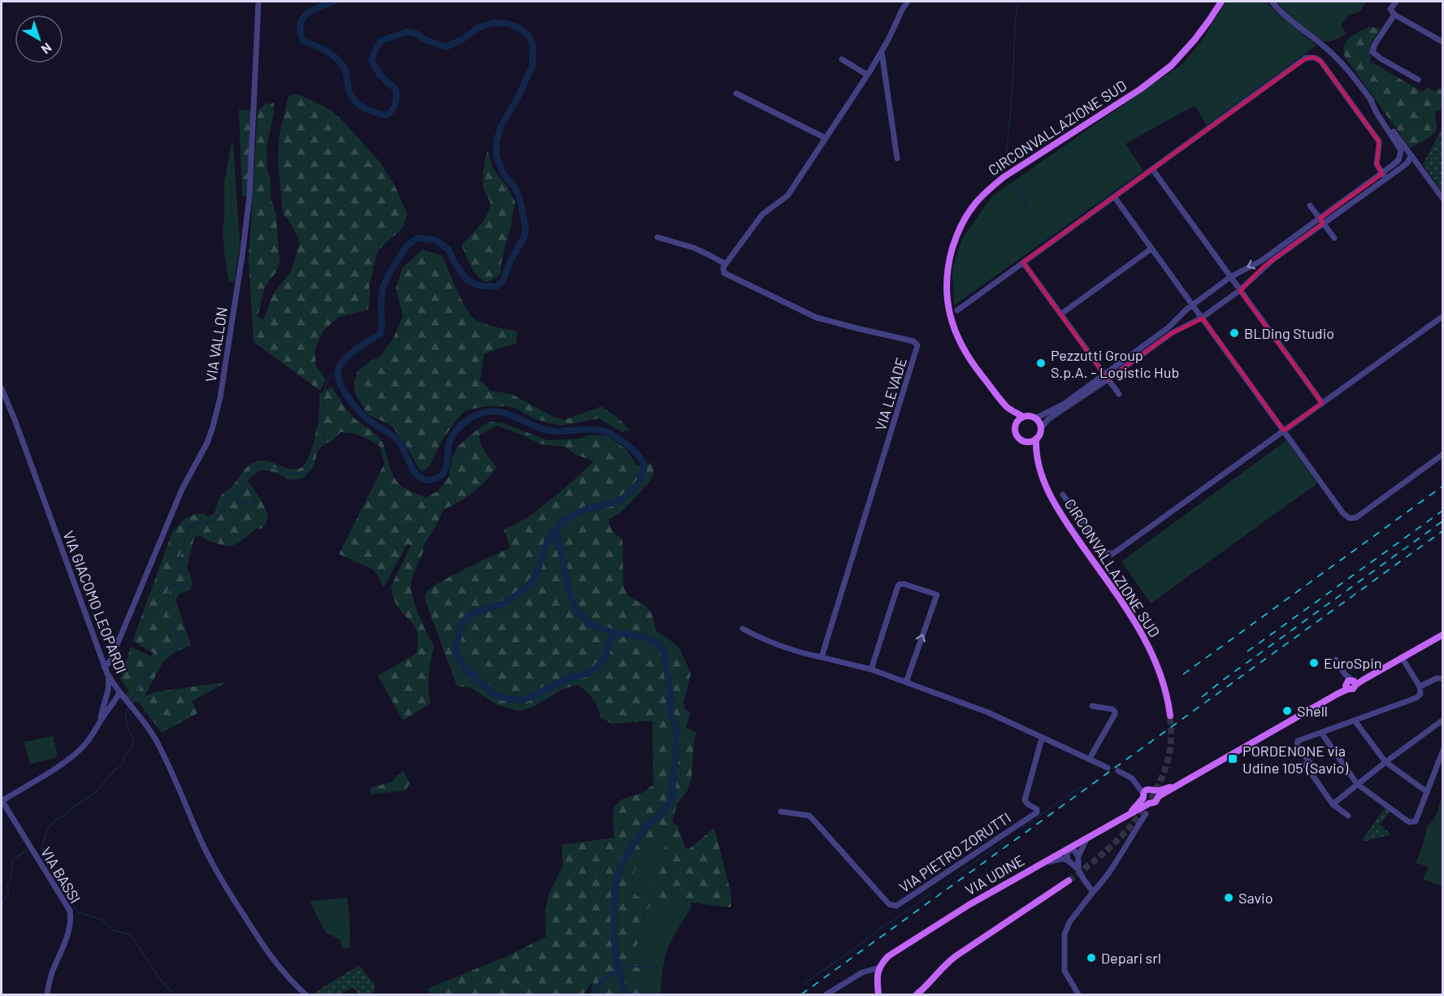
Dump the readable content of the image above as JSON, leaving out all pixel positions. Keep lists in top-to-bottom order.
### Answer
{
  "streets": {
    "main road": ["CIRCONVALLAZIONE SUD", "VIA UDINE"],
    "street": [
      "VIA VALLON",
      "VIA LEVADE",
      "VIA GIACOMO LEOPARDI",
      "VIA PIETRO ZORUTTI",
      "VIA BASSI"
    ]
  },
  "crossings": [
    ["VIA VALLON", "VIA GIACOMO LEOPARDI"],
    ["VIA GIACOMO LEOPARDI", "VIA BASSI"]
  ],
  "places": {
    "other": [
      "BLDing Studio",
      "Pezzutti Group S.p.A. - Logistic Hub",
      "EuroSpin",
      "Shell",
      "Savio",
      "Depari srl"
    ],
    "transit": ["PORDENONE via Udine 105 (Savio)"]
  },
  "north": "bottom right"
}
